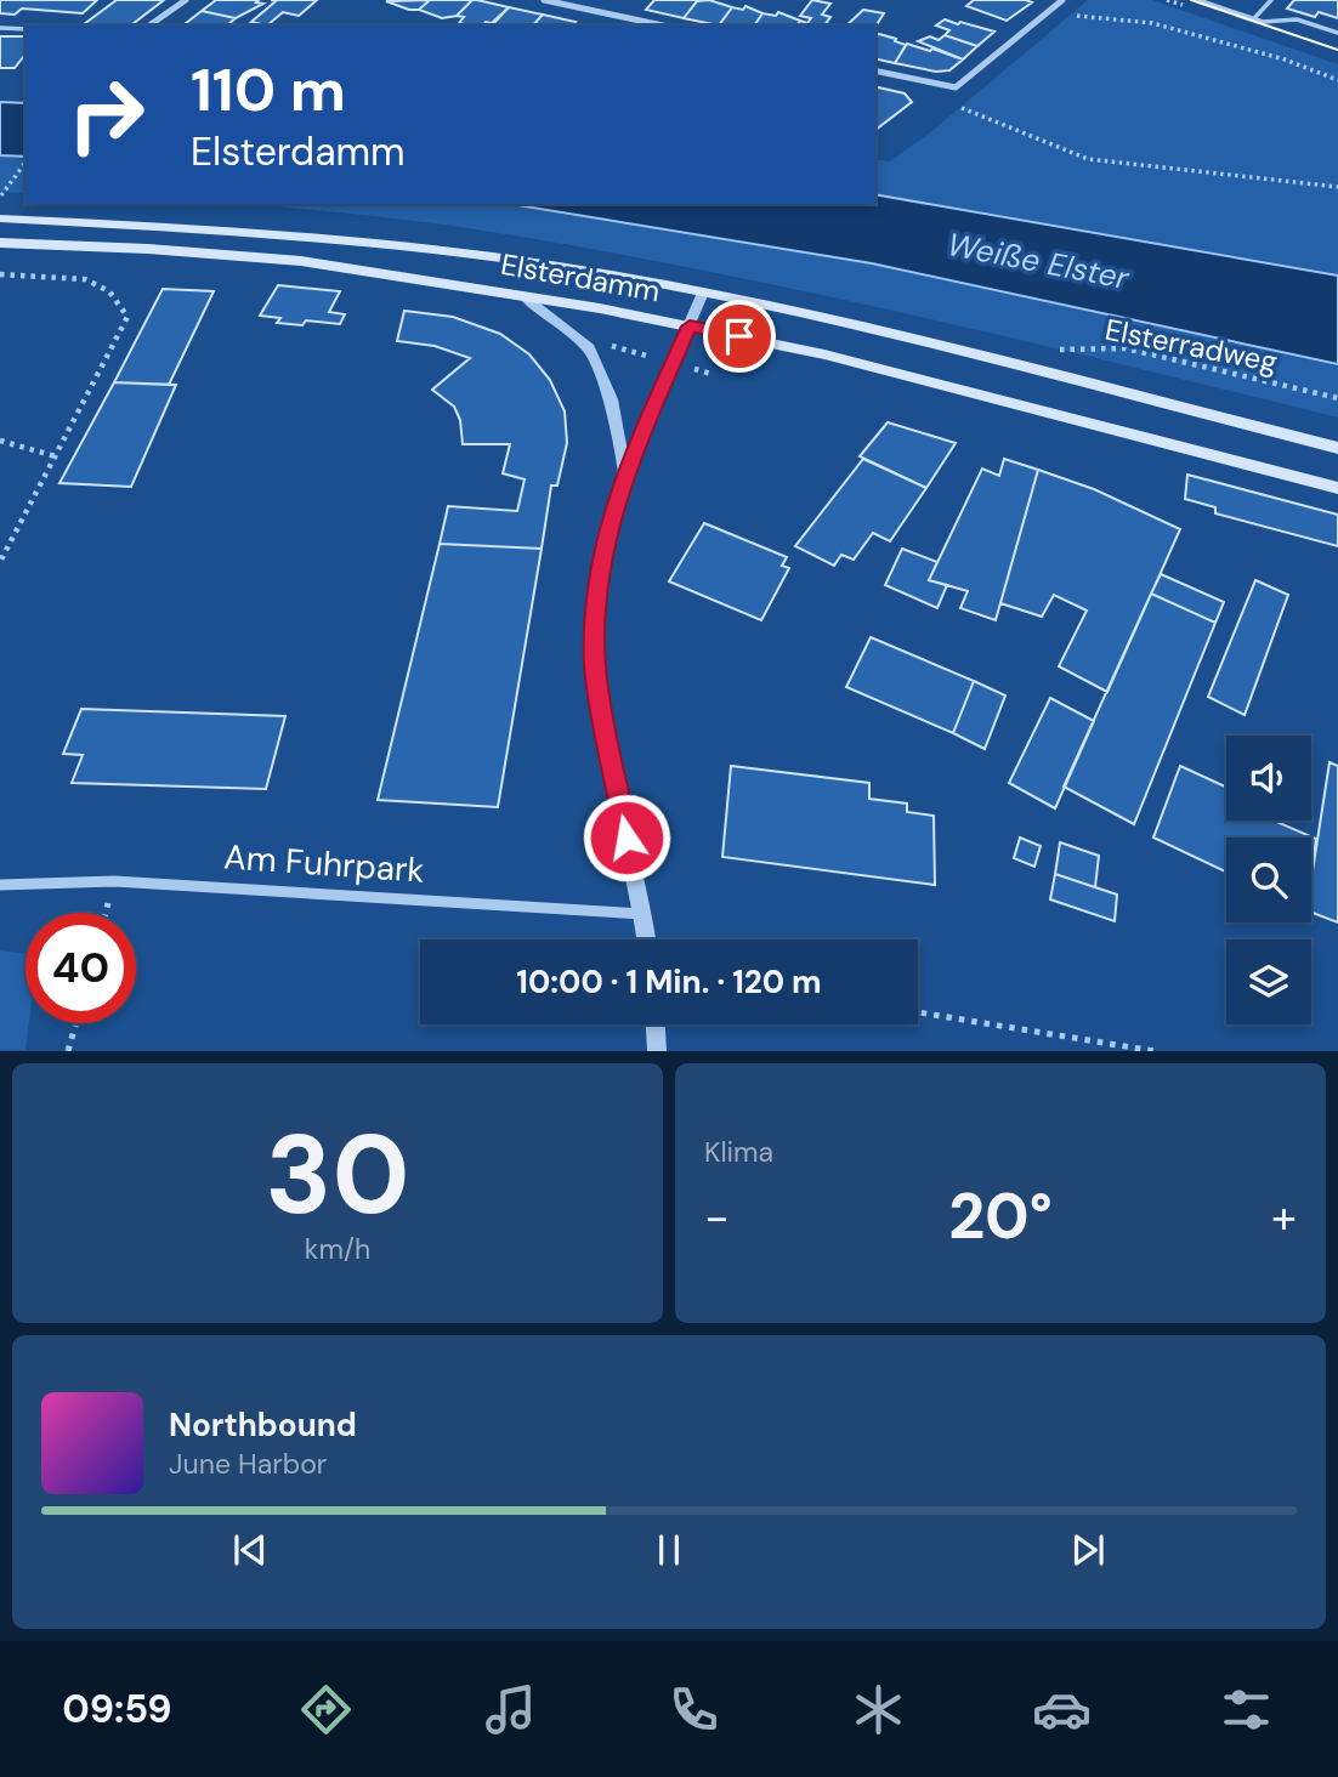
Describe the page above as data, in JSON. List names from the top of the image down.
{
  "streets": {
    "main road": ["Elsterdamm"],
    "street": ["Am Fuhrpark"],
    "path": ["Elsterradweg"]
  },
  "water": ["Weiße Elster"],
  "page": {
    "turn": ["110 m", "Elsterdamm"],
    "limit": "40",
    "trip": "10:00 · 1 Min. · 120 m",
    "tile": [
      ["30", "km/h"],
      "Klima"
    ],
    "heat": ["−", "20°", "+"],
    "song": ["Northbound", "June Harbor"],
    "tabs": "09:59"
  }
}
